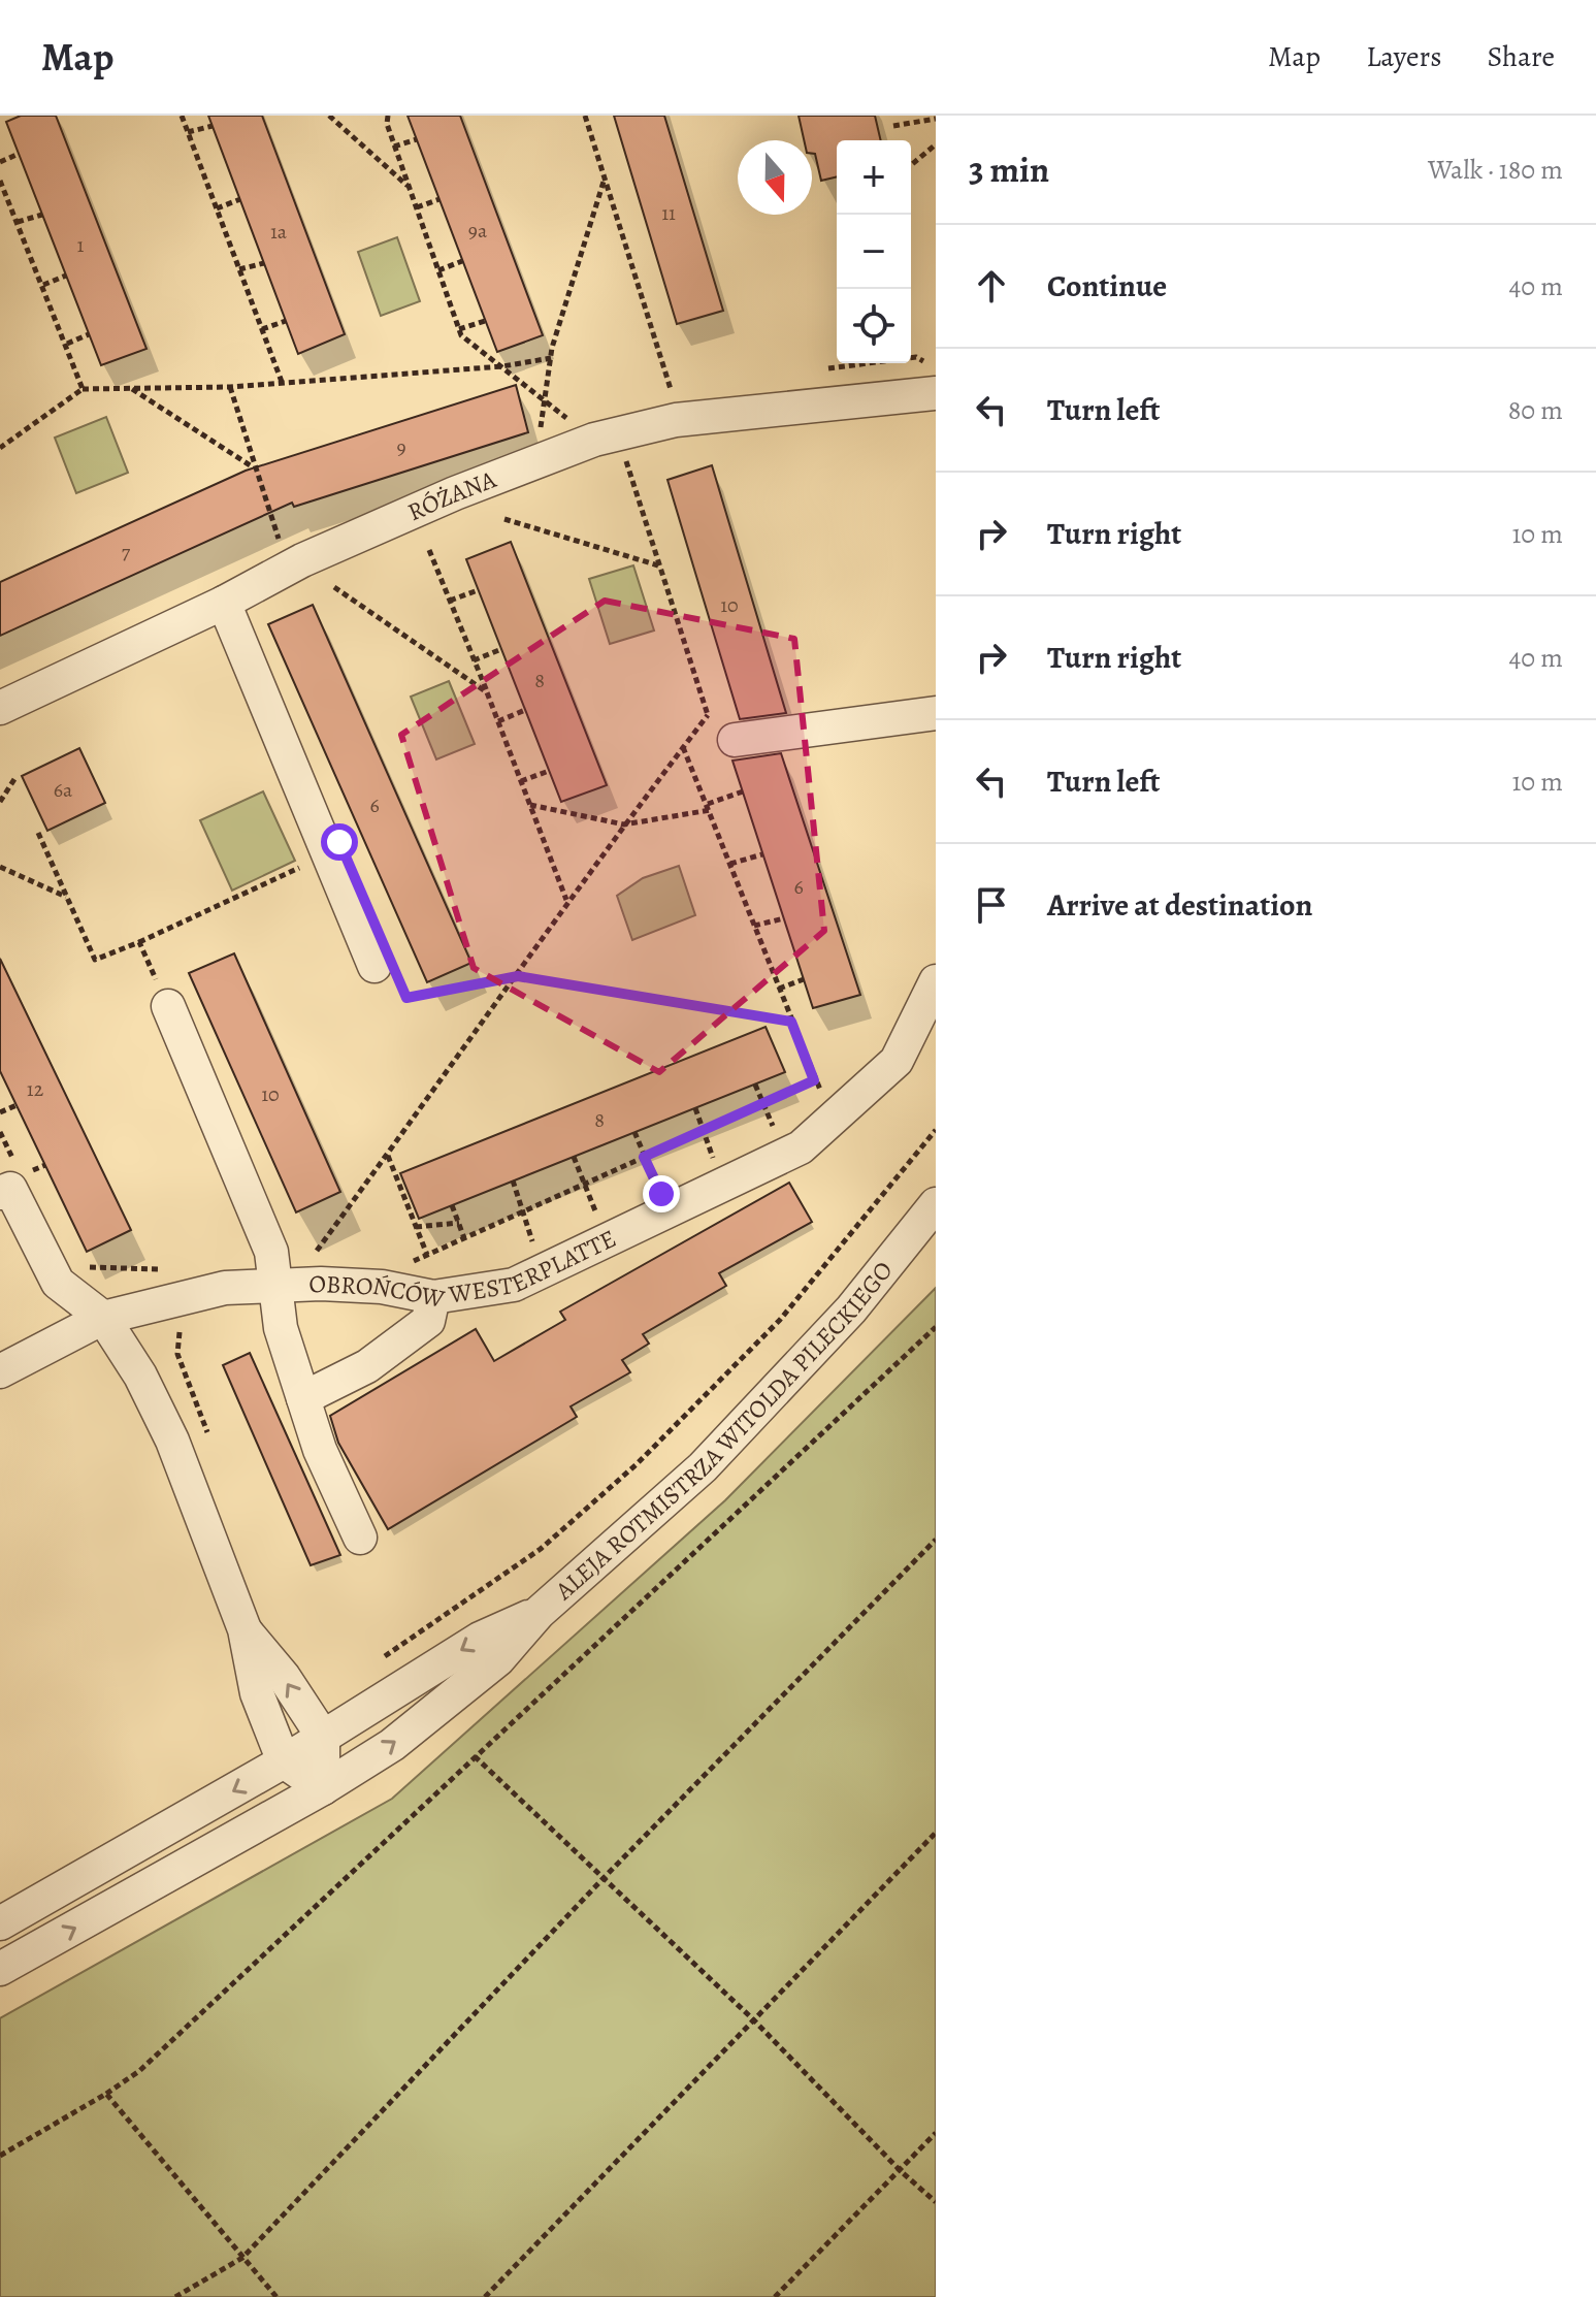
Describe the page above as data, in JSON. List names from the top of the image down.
{
  "streets": {
    "street": ["RÓŻANA", "OBROŃCÓW WESTERPLATTE", "ALEJA ROTMISTRZA WITOLDA PILECKIEGO"]
  },
  "house_numbers": [
    "11",
    "9a",
    "1a",
    "1",
    "9",
    "7",
    "10",
    "8",
    "6a",
    "6",
    "6",
    "12",
    "10",
    "8"
  ],
  "north": "bottom",
  "page": {
    "header": "Map",
    "nav": ["Map", "Layers", "Share"],
    "heading": ["3 min", "Walk · 180 m"],
    "map_buttons": ["+", "−"],
    "list": [
      ["Continue", "40 m"],
      ["Turn left", "80 m"],
      ["Turn right", "10 m"],
      ["Turn right", "40 m"],
      ["Turn left", "10 m"],
      "Arrive at destination"
    ]
  }
}
